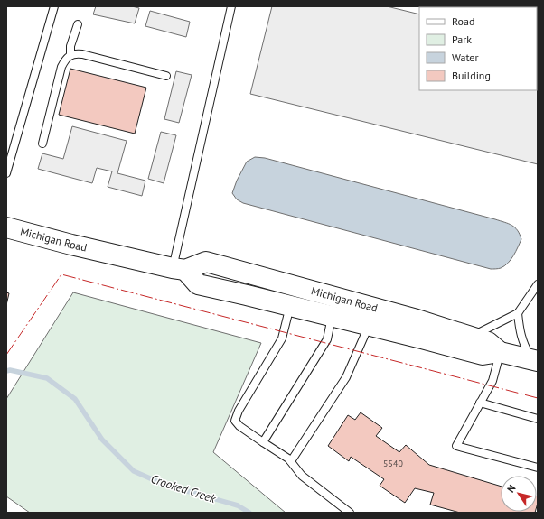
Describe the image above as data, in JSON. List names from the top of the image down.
{
  "streets": {
    "main road": ["Michigan Road"]
  },
  "water": ["Crooked Creek"],
  "house_numbers": ["5540"],
  "legend": [
    "Road",
    "Park",
    "Water",
    "Building"
  ],
  "north": "top left"
}
